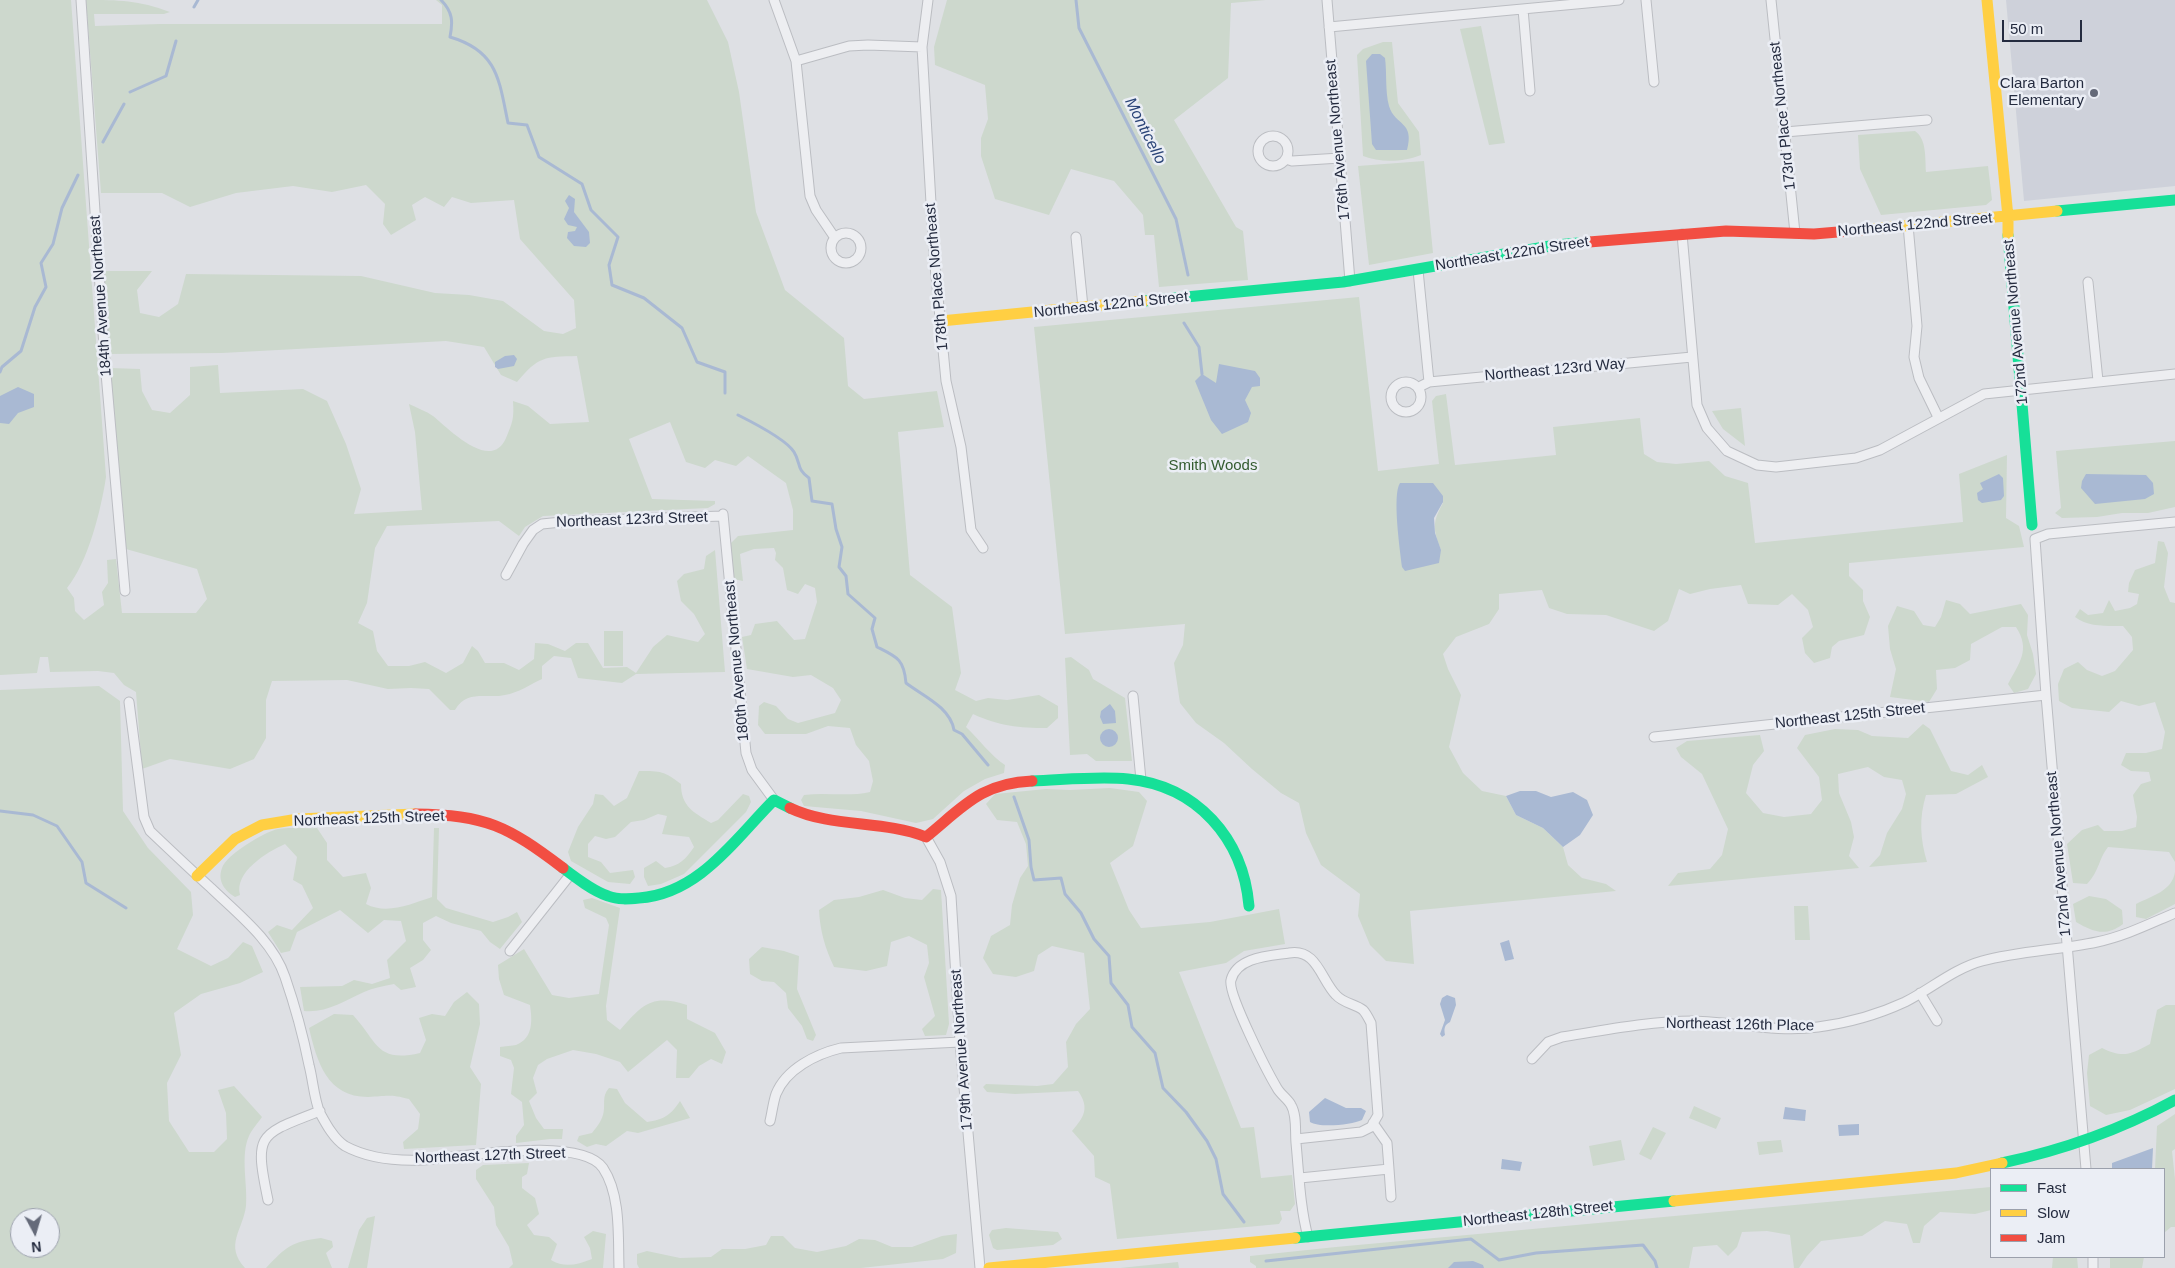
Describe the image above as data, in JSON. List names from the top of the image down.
{
  "streets": {
    "street": [
      "173rd Place Northeast",
      "176th Avenue Northeast",
      "Northeast 122nd Street",
      "178th Place Northeast",
      "184th Avenue Northeast",
      "172nd Avenue Northeast",
      "Northeast 123rd Way",
      "Northeast 123rd Street",
      "180th Avenue Northeast",
      "Northeast 125th Street",
      "Northeast 126th Place",
      "179th Avenue Northeast",
      "Northeast 127th Street",
      "Northeast 128th Street"
    ]
  },
  "crossings": [
    ["173rd Place Northeast", "Northeast 122nd Street"],
    ["176th Avenue Northeast", "Northeast 122nd Street"],
    ["Northeast 122nd Street", "178th Place Northeast"],
    ["Northeast 122nd Street", "172nd Avenue Northeast"],
    ["172nd Avenue Northeast", "Northeast 125th Street"],
    ["172nd Avenue Northeast", "Northeast 126th Place"],
    ["172nd Avenue Northeast", "Northeast 128th Street"],
    ["Northeast 123rd Street", "180th Avenue Northeast"],
    ["180th Avenue Northeast", "Northeast 125th Street"],
    ["Northeast 125th Street", "Northeast 127th Street"]
  ],
  "water": ["Monticello"],
  "parks": ["Smith Woods"],
  "places": ["Clara Barton Elementary"],
  "legend": ["Fast", "Slow", "Jam"],
  "scale_bar": "50 m",
  "north": "bottom"
}
